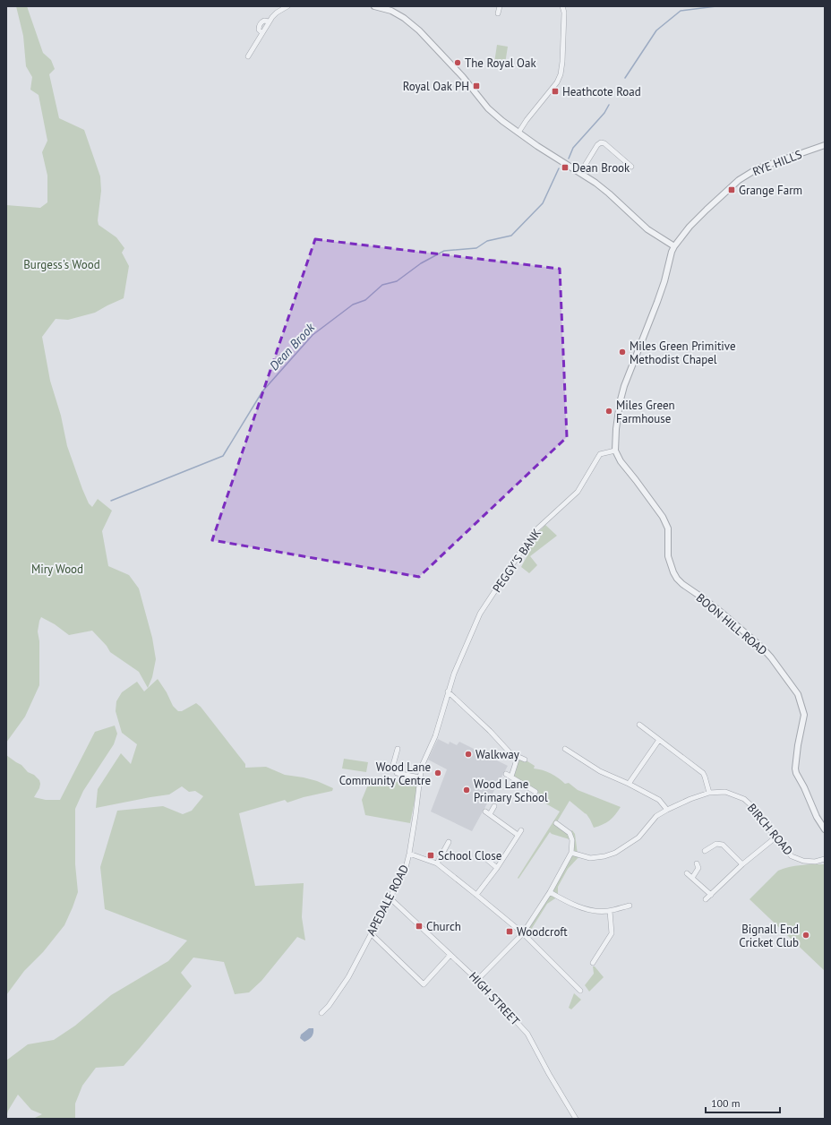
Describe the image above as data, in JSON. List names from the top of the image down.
{
  "streets": {
    "street": [
      "RYE HILLS",
      "PEGGY'S BANK",
      "BOON HILL ROAD",
      "BIRCH ROAD",
      "APEDALE ROAD",
      "HIGH STREET"
    ]
  },
  "crossings": [
    ["PEGGY'S BANK", "BOON HILL ROAD"],
    ["PEGGY'S BANK", "APEDALE ROAD"],
    ["APEDALE ROAD", "HIGH STREET"]
  ],
  "water": ["Dean Brook"],
  "parks": ["Burgess's Wood", "Miry Wood"],
  "places": {
    "other": [
      "The Royal Oak",
      "Miles Green Primitive Methodist Chapel",
      "Miles Green Farmhouse",
      "Walkway",
      "Wood Lane Community Centre",
      "Wood Lane Primary School",
      "Bignall End Cricket Club"
    ],
    "transit": [
      "Royal Oak PH",
      "Heathcote Road",
      "Dean Brook",
      "Grange Farm",
      "School Close",
      "Church",
      "Woodcroft"
    ]
  },
  "scale_bar": "100 m"
}
